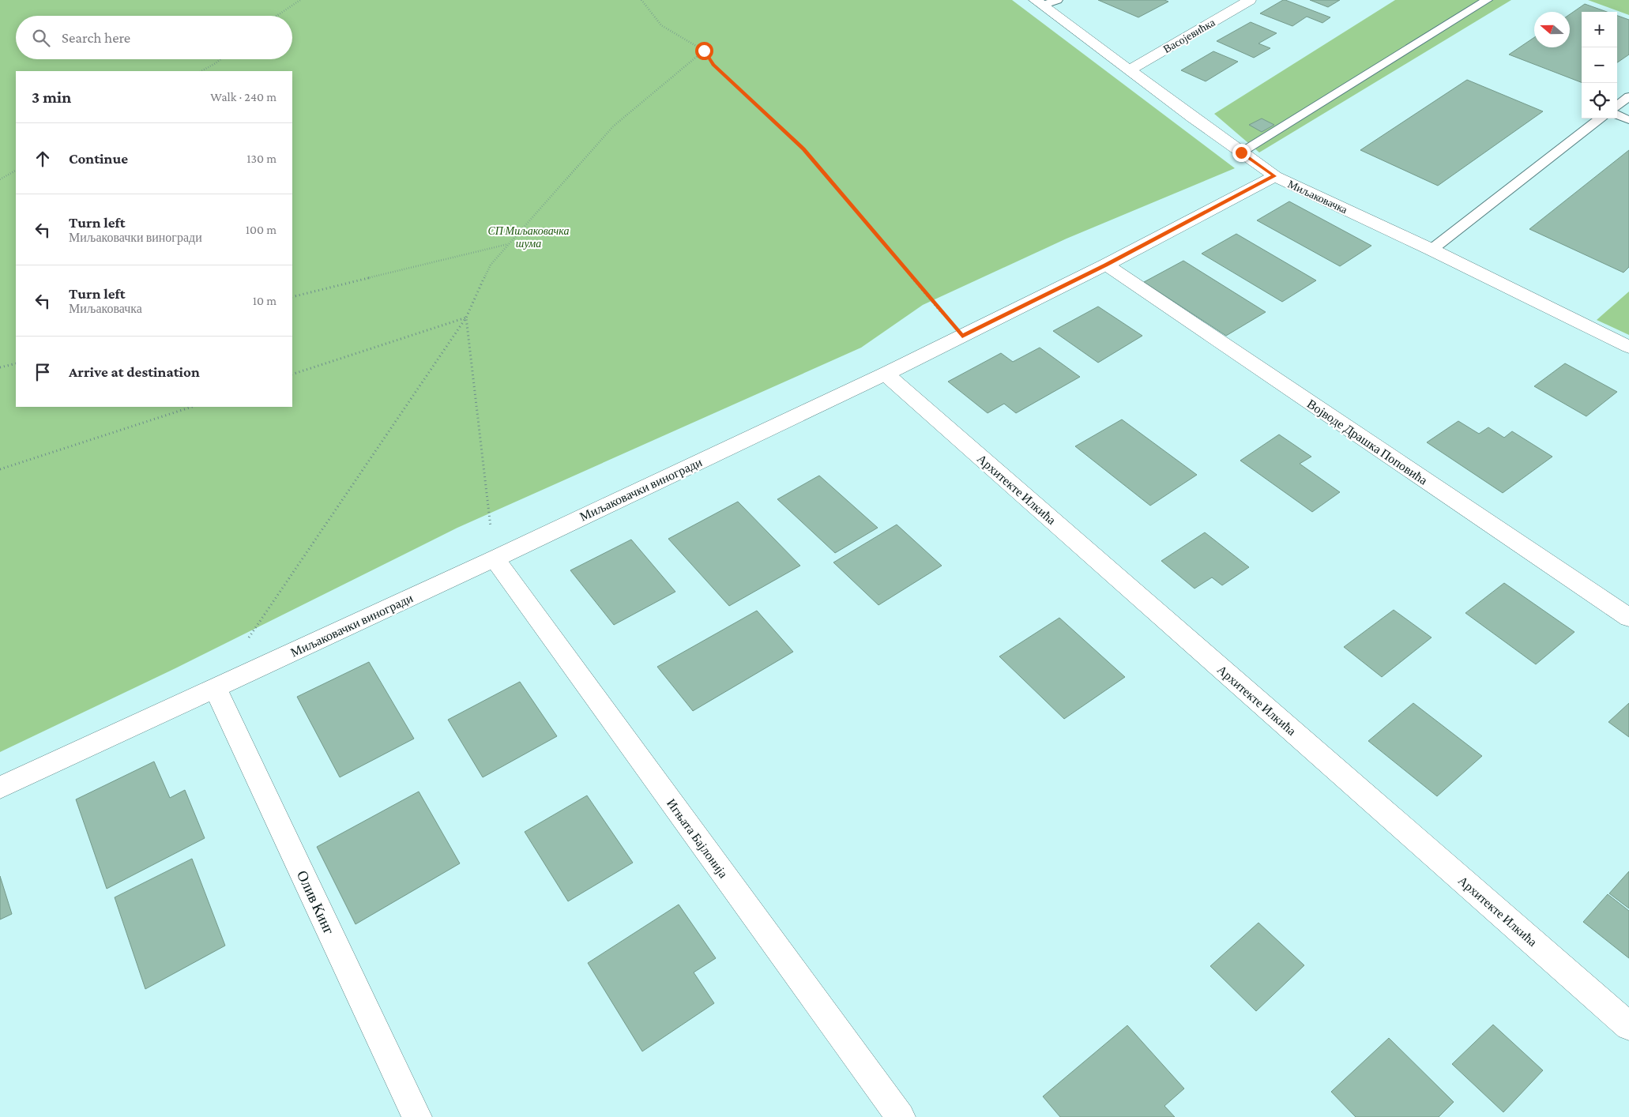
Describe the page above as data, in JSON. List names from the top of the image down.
{
  "streets": {
    "street": [
      "Васојевићка",
      "Миљаковачка",
      "Војводе Драшка Поповића",
      "Миљаковачки виногради",
      "Архитекте Илкића",
      "Игњата Бајлонија",
      "Олив Кинг"
    ]
  },
  "crossings": [
    ["Васојевићка", "Миљаковачка"],
    ["Миљаковачка", "Миљаковачки виногради"],
    ["Војводе Драшка Поповића", "Миљаковачки виногради"],
    ["Миљаковачки виногради", "Архитекте Илкића"],
    ["Миљаковачки виногради", "Игњата Бајлонија"],
    ["Миљаковачки виногради", "Олив Кинг"]
  ],
  "parks": ["СП Миљаковачка шума"],
  "north": "left",
  "page": {
    "map_buttons": ["+", "−"],
    "search": "Search here",
    "heading": ["3 min", "Walk · 240 m"],
    "list": [
      ["Continue", "130 m"],
      ["Turn left", "Миљаковачки виногради", "100 m"],
      ["Turn left", "Миљаковачка", "10 m"],
      "Arrive at destination"
    ]
  }
}
